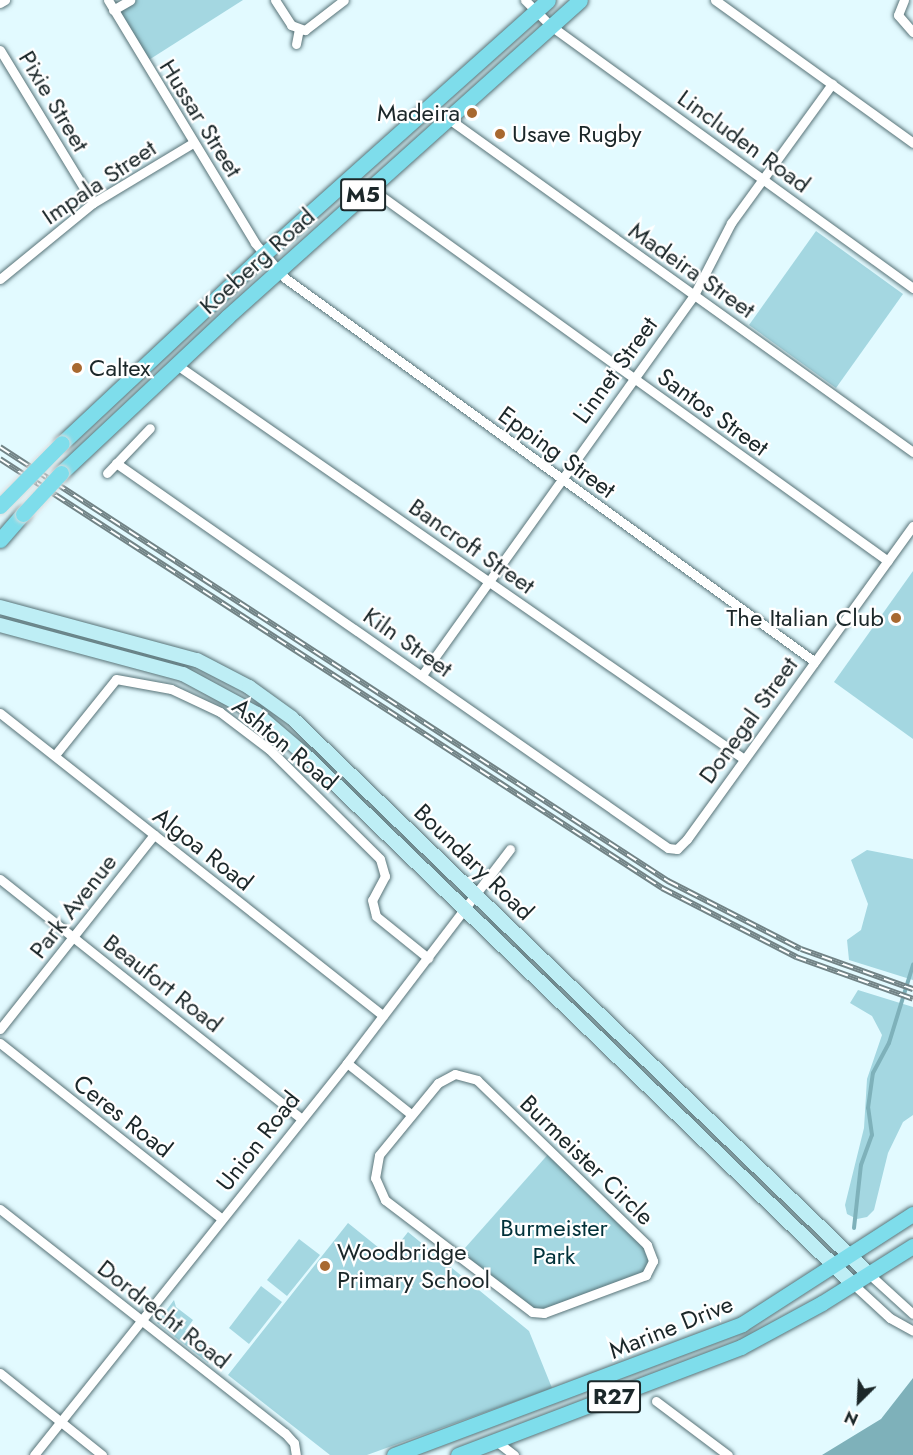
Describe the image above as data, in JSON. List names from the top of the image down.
{
  "streets": {
    "main road": [
      "M5",
      "Koeberg Road",
      "Boundary Road",
      "Marine Drive",
      "R27"
    ],
    "street": [
      "Pixie Street",
      "Hussar Street",
      "Lincluden Road",
      "Impala Street",
      "Madeira Street",
      "Linnet Street",
      "Santos Street",
      "Epping Street",
      "Bancroft Street",
      "Kiln Street",
      "Donegal Street",
      "Ashton Road",
      "Algoa Road",
      "Park Avenue",
      "Beaufort Road",
      "Ceres Road",
      "Union Road",
      "Burmeister Circle",
      "Dordrecht Road"
    ]
  },
  "crossings": [
    ["Pixie Street", "Impala Street"],
    ["Hussar Street", "Impala Street"],
    ["Hussar Street", "Koeberg Road"],
    ["Hussar Street", "Epping Street"],
    ["Lincluden Road", "Koeberg Road"],
    ["Lincluden Road", "Linnet Street"],
    ["Koeberg Road", "Madeira Street"],
    ["Koeberg Road", "Santos Street"],
    ["Koeberg Road", "Epping Street"],
    ["Koeberg Road", "Bancroft Street"],
    ["Madeira Street", "Linnet Street"],
    ["Linnet Street", "Santos Street"],
    ["Linnet Street", "Epping Street"],
    ["Linnet Street", "Bancroft Street"],
    ["Linnet Street", "Kiln Street"],
    ["Santos Street", "Donegal Street"],
    ["Epping Street", "Donegal Street"],
    ["Bancroft Street", "Donegal Street"],
    ["Kiln Street", "Donegal Street"],
    ["Ashton Road", "Algoa Road"],
    ["Ashton Road", "Union Road"],
    ["Algoa Road", "Park Avenue"],
    ["Algoa Road", "Union Road"],
    ["Boundary Road", "Union Road"],
    ["Boundary Road", "Marine Drive"],
    ["Park Avenue", "Beaufort Road"],
    ["Beaufort Road", "Union Road"],
    ["Ceres Road", "Union Road"],
    ["Union Road", "Dordrecht Road"]
  ],
  "parks": ["Burmeister Park"],
  "places": [
    "Madeira",
    "Usave Rugby",
    "Caltex",
    "The Italian Club",
    "Woodbridge Primary School"
  ],
  "north": "bottom left"
}
